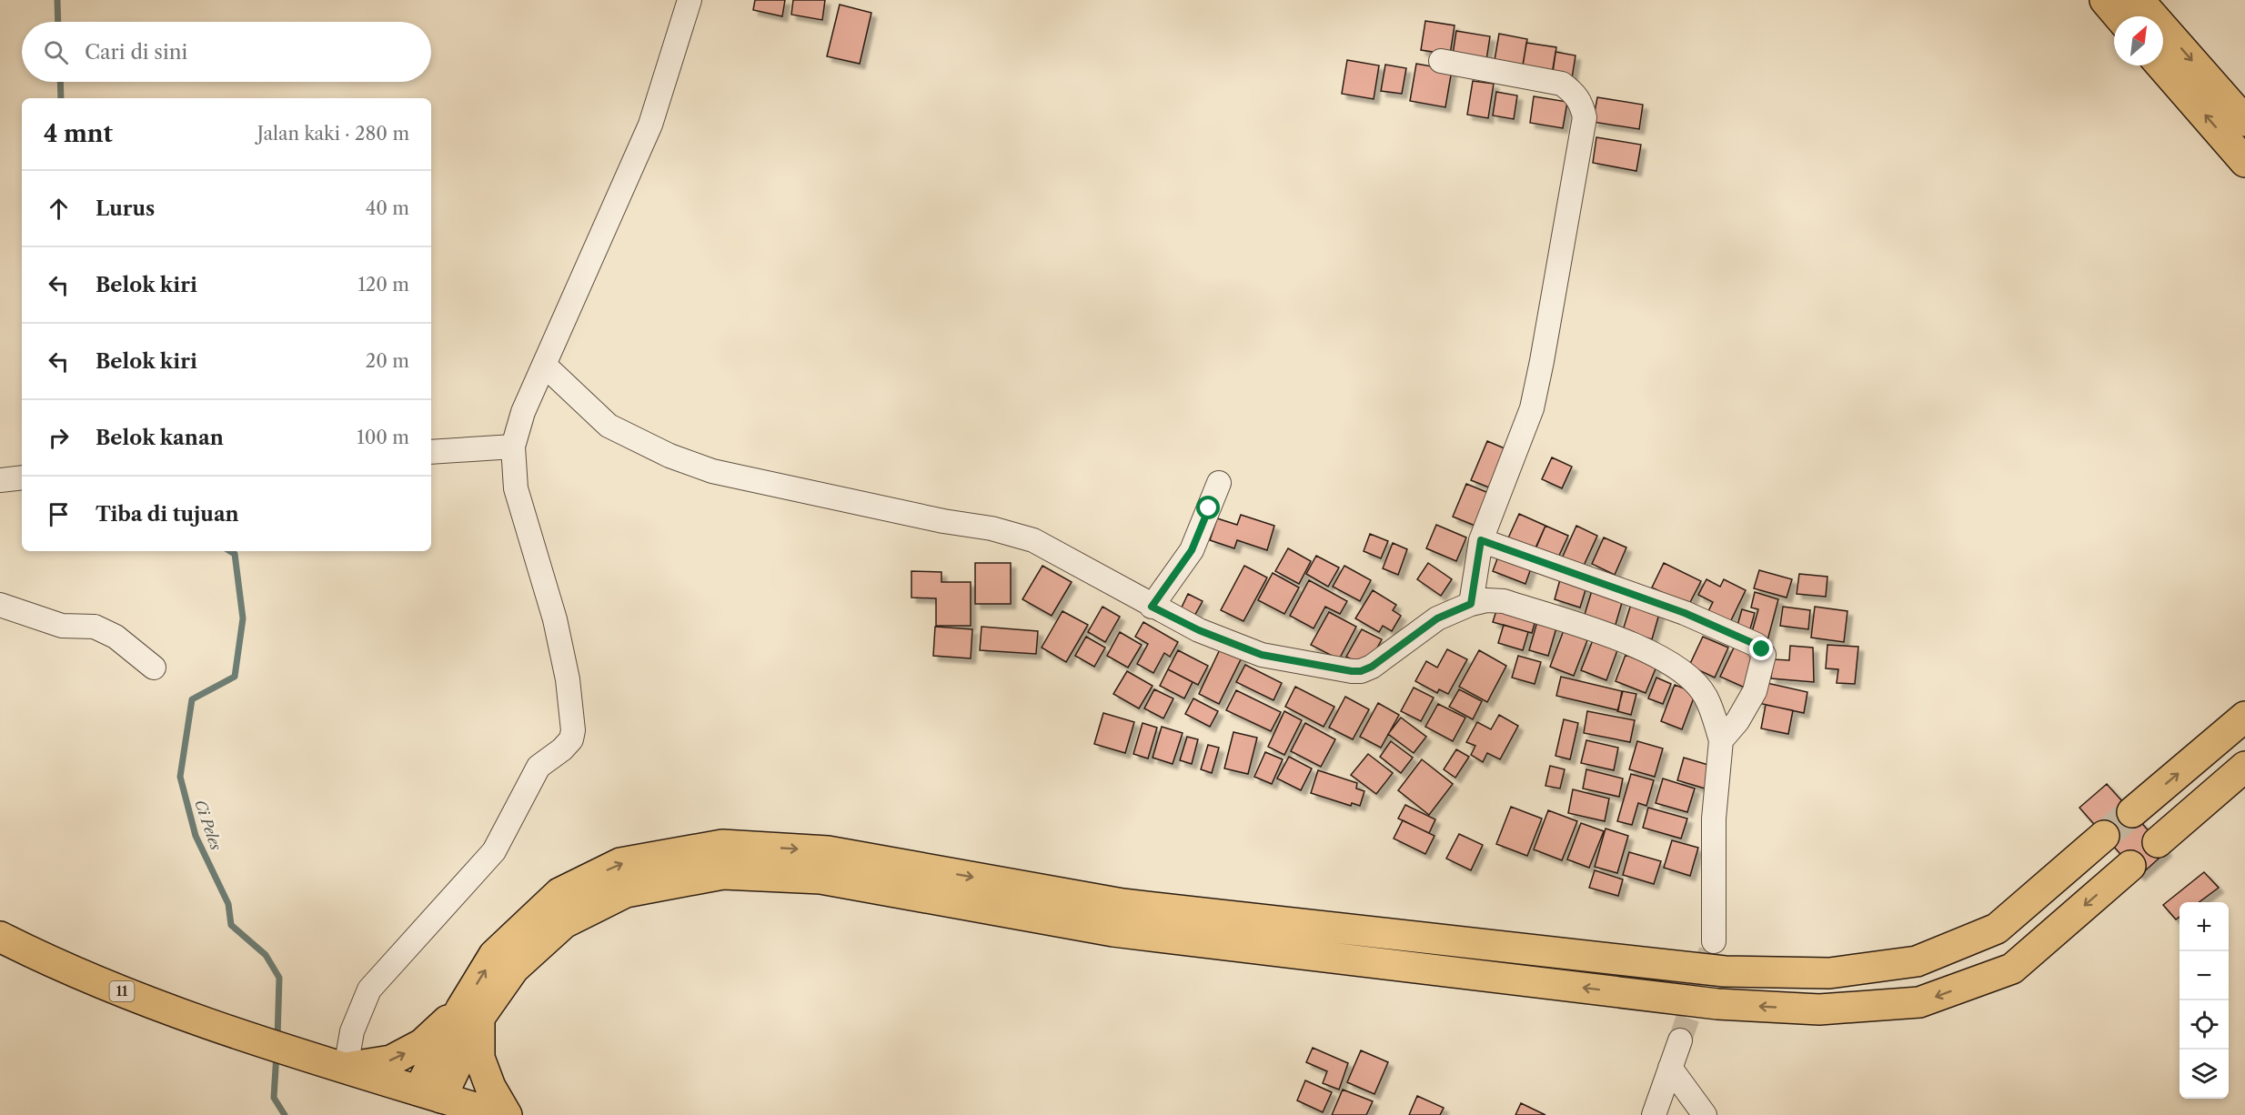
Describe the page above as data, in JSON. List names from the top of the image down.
{
  "streets": {
    "highway": ["11"]
  },
  "water": ["Ci Peles"],
  "north": "top right",
  "page": {
    "search": "Cari di sini",
    "heading": ["4 mnt", "Jalan kaki · 280 m"],
    "list": [
      ["Lurus", "40 m"],
      ["Belok kiri", "120 m"],
      ["Belok kiri", "20 m"],
      ["Belok kanan", "100 m"],
      "Tiba di tujuan"
    ],
    "map_buttons": ["+", "−"]
  }
}
